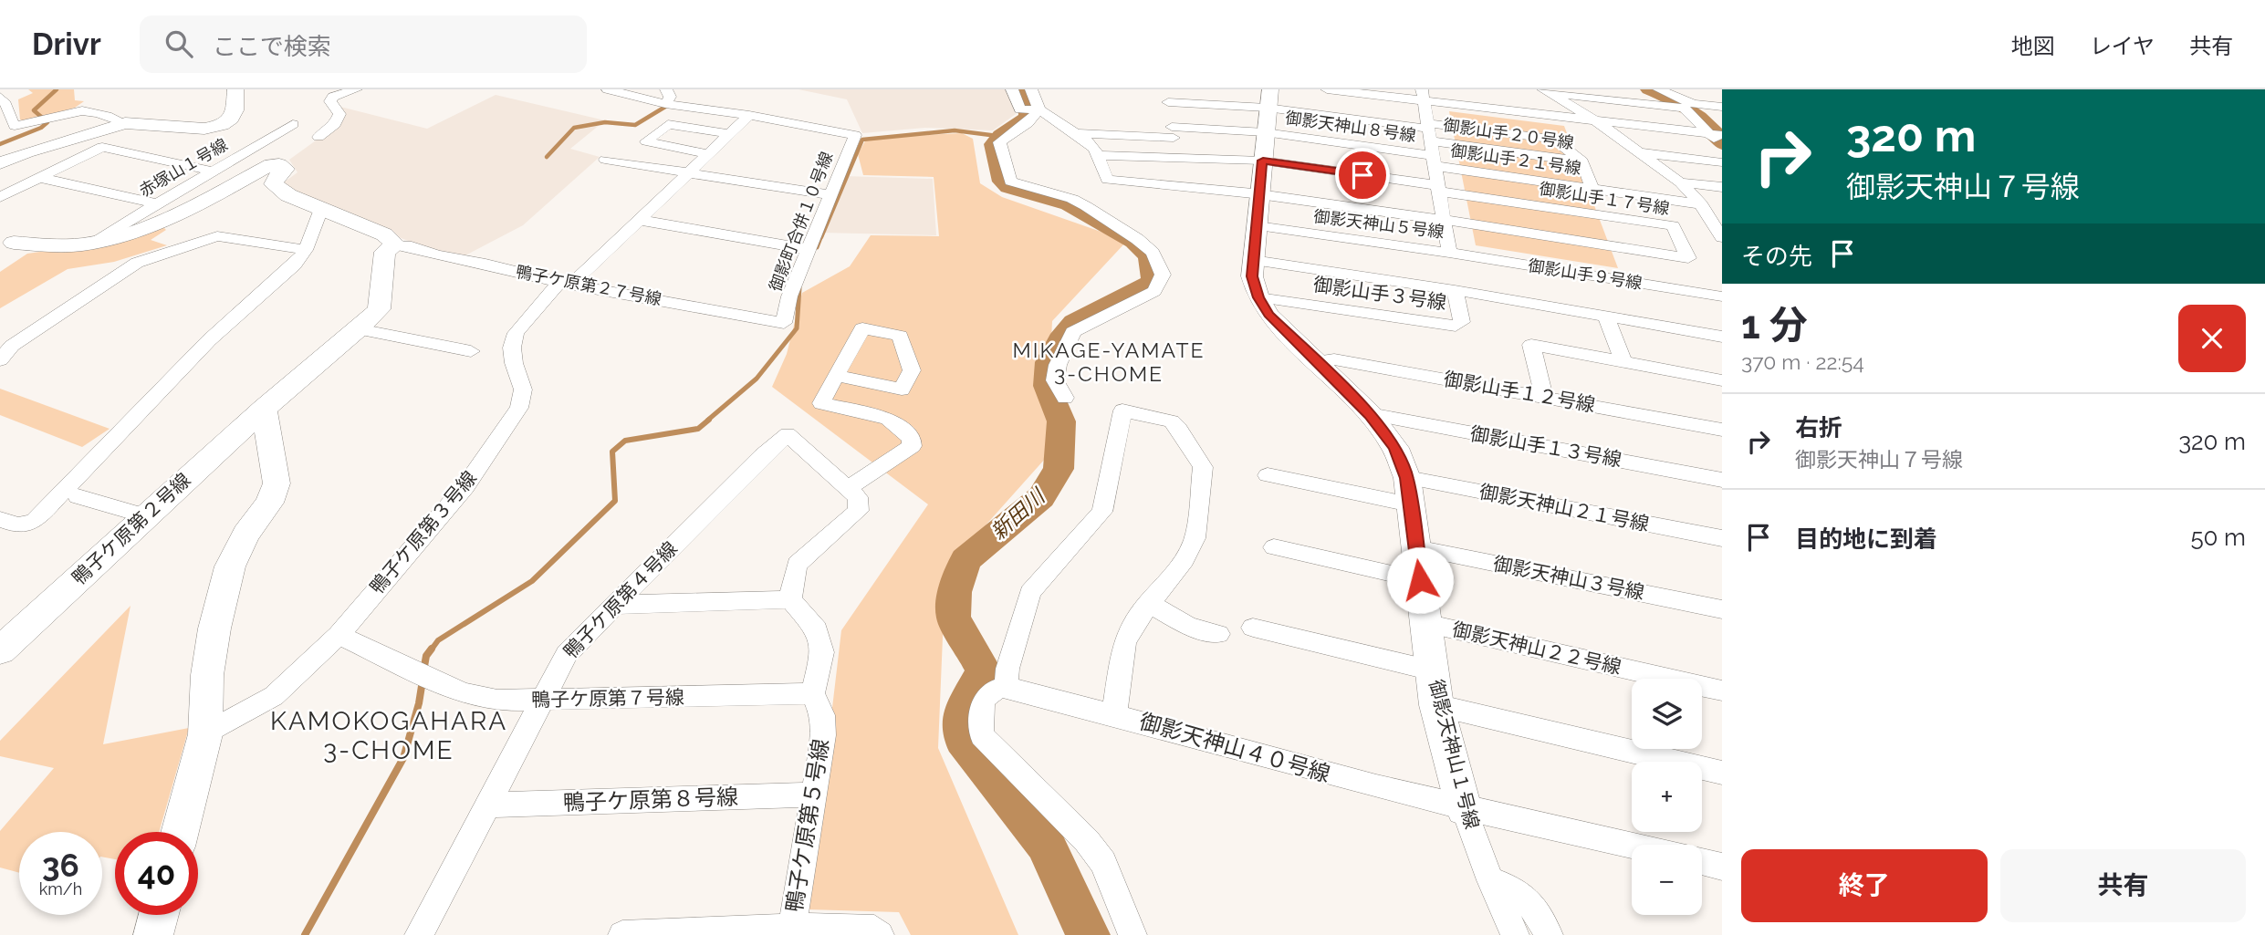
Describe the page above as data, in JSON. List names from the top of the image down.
{
  "streets": {
    "street": [
      "御影天神山８号線",
      "御影山手２１号線",
      "赤塚山１号線",
      "御影山手１７号線",
      "御影町合併１０号線",
      "御影天神山５号線",
      "御影山手９号線",
      "鴨子ケ原第２７号線",
      "御影山手３号線",
      "御影山手１２号線",
      "御影山手１３号線",
      "御影天神山２１号線",
      "鴨子ケ原第２号線",
      "鴨子ケ原第３号線",
      "御影天神山３号線",
      "鴨子ケ原第４号線",
      "御影天神山２２号線",
      "鴨子ケ原第７号線",
      "御影天神山４０号線",
      "御影天神山１号線",
      "鴨子ケ原第８号線",
      "鴨子ケ原第５号線"
    ]
  },
  "crossings": [
    ["御影天神山８号線", "御影山手２１号線"],
    ["御影天神山８号線", "御影天神山５号線"],
    ["御影天神山８号線", "御影天神山１号線"],
    ["御影山手２１号線", "御影天神山５号線"],
    ["御影山手１７号線", "御影天神山５号線"],
    ["御影町合併１０号線", "鴨子ケ原第２７号線"],
    ["御影天神山５号線", "御影山手９号線"],
    ["御影天神山５号線", "御影天神山１号線"],
    ["鴨子ケ原第２７号線", "鴨子ケ原第２号線"],
    ["鴨子ケ原第２７号線", "鴨子ケ原第３号線"],
    ["御影山手３号線", "御影天神山１号線"],
    ["御影山手１２号線", "御影天神山１号線"],
    ["御影山手１３号線", "御影天神山１号線"],
    ["御影天神山２１号線", "御影天神山１号線"],
    ["鴨子ケ原第３号線", "鴨子ケ原第７号線"],
    ["御影天神山３号線", "御影天神山１号線"],
    ["鴨子ケ原第４号線", "鴨子ケ原第７号線"],
    ["鴨子ケ原第４号線", "鴨子ケ原第８号線"],
    ["御影天神山２２号線", "御影天神山１号線"],
    ["鴨子ケ原第７号線", "鴨子ケ原第５号線"],
    ["御影天神山４０号線", "御影天神山１号線"],
    ["鴨子ケ原第８号線", "鴨子ケ原第５号線"]
  ],
  "districts": ["MIKAGE-YAMATE 3-CHOME", "KAMOKOGAHARA 3-CHOME"],
  "water": ["新田川"],
  "page": {
    "header": "Drivr",
    "search": "ここで検索",
    "nav": ["地図", "レイヤ", "共有"],
    "turn": ["320 m", "御影天神山７号線"],
    "then": "その先",
    "heading": ["1 分", "370 m · 22:54"],
    "list": [
      {
        "name": "右折",
        "note": "御影天神山７号線",
        "value": "320 m"
      },
      {
        "name": "目的地に到着",
        "value": "50 m"
      }
    ],
    "map_buttons": ["+", "−"],
    "speed": "36 km/h",
    "limit": "40",
    "buttons": ["終了", "共有"]
  }
}
